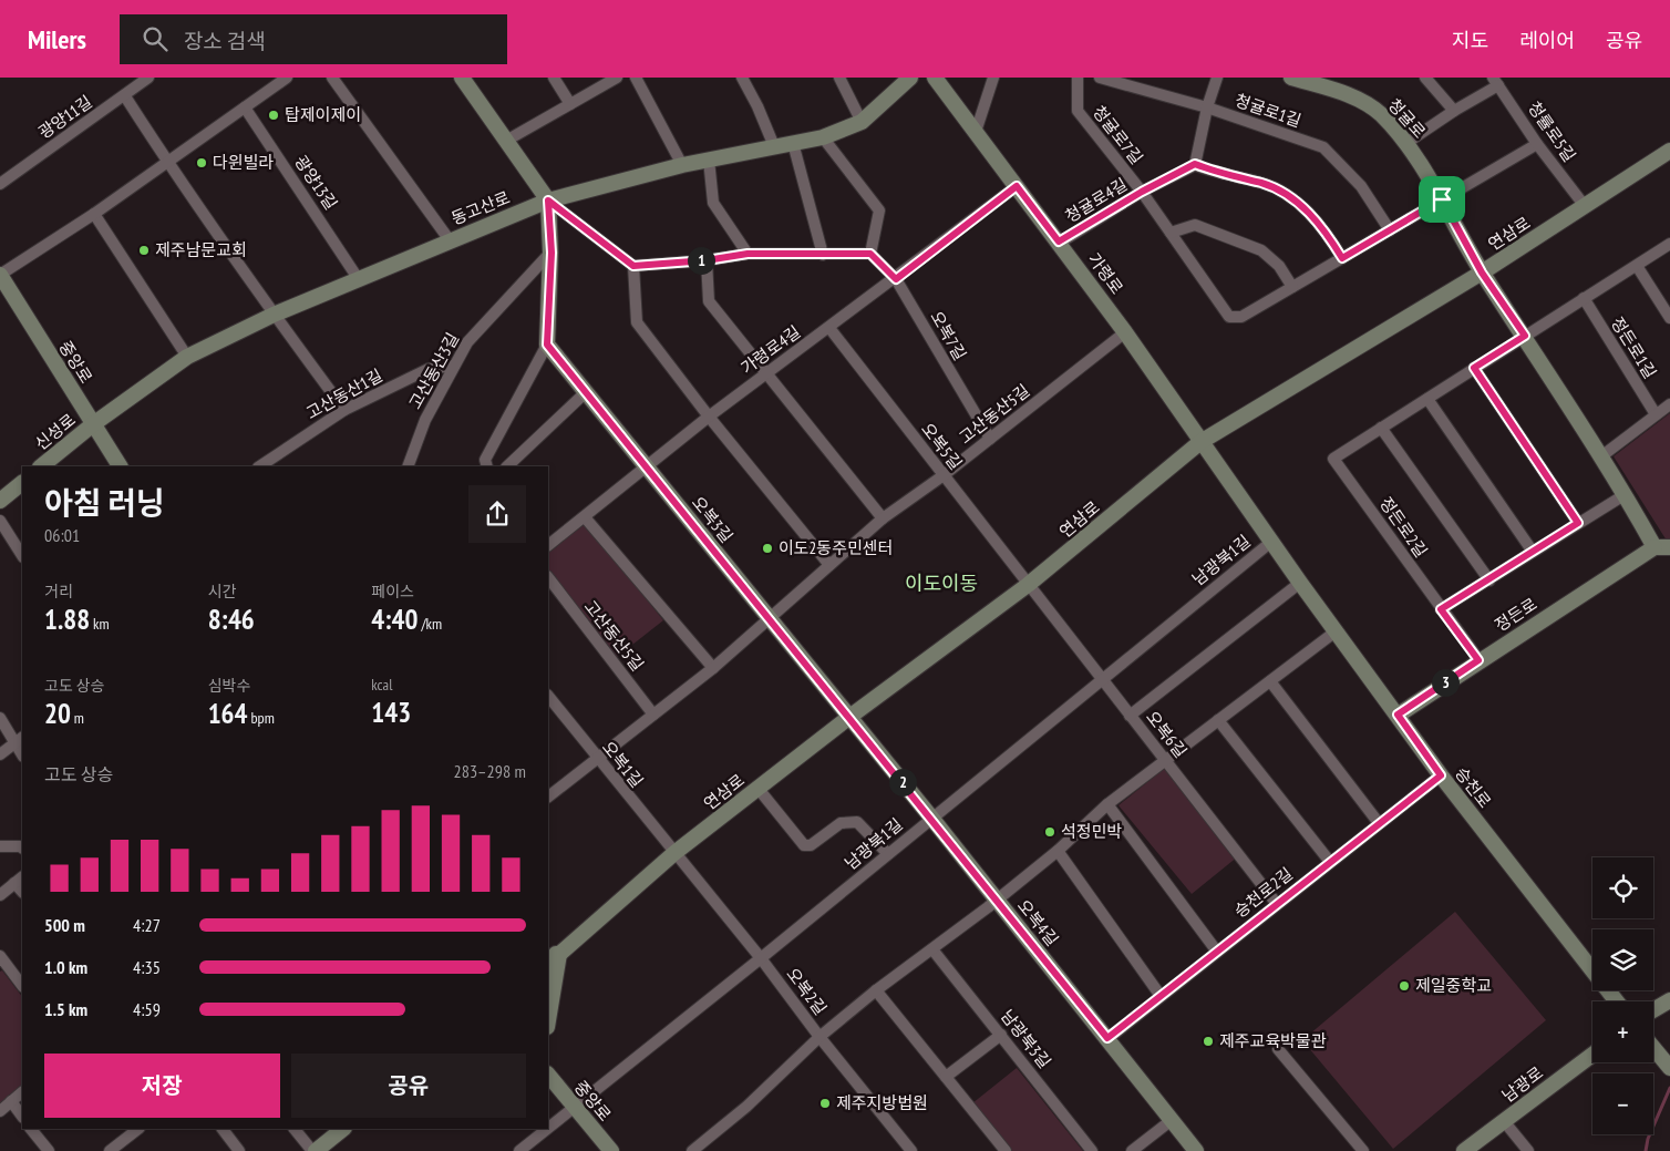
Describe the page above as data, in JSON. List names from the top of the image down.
{
  "streets": {
    "street": [
      "청귤로1길",
      "광양11길",
      "청귤로",
      "청률로5길",
      "청귤로7길",
      "광양13길",
      "청귤로4길",
      "동고산로",
      "연삼로",
      "가령로",
      "오복7길",
      "정든로1길",
      "가령로4길",
      "중앙로",
      "고산동산3길",
      "고산동산1길",
      "고산동산5길",
      "신성로",
      "오복5길",
      "오복3길",
      "정든로2길",
      "남광북1길",
      "정든로",
      "오복6길",
      "오복1길",
      "승천로",
      "승천로2길",
      "오복4길",
      "오복2길",
      "남광북3길",
      "남광로"
    ]
  },
  "crossings": [
    ["청귤로1길", "청귤로7길"],
    ["청귤로", "청귤로7길"],
    ["청귤로", "연삼로"],
    ["청률로5길", "연삼로"],
    ["청귤로7길", "청귤로4길"],
    ["광양13길", "동고산로"],
    ["청귤로4길", "가령로"],
    ["동고산로", "중앙로"],
    ["동고산로", "신성로"],
    ["연삼로", "가령로"],
    ["연삼로", "오복5길"],
    ["연삼로", "오복3길"],
    ["연삼로", "오복6길"],
    ["연삼로", "오복1길"],
    ["연삼로", "승천로"],
    ["연삼로", "오복4길"],
    ["연삼로", "오복2길"],
    ["가령로", "가령로4길"],
    ["가령로", "고산동산5길"],
    ["가령로", "승천로"],
    ["오복7길", "가령로4길"],
    ["오복7길", "고산동산5길"],
    ["가령로4길", "오복5길"],
    ["가령로4길", "오복3길"],
    ["중앙로", "신성로"],
    ["중앙로", "남광북1길"],
    ["고산동산3길", "고산동산1길"],
    ["고산동산5길", "오복5길"],
    ["고산동산5길", "오복3길"],
    ["고산동산5길", "오복1길"],
    ["오복5길", "오복6길"],
    ["오복3길", "오복4길"],
    ["정든로2길", "정든로"],
    ["남광북1길", "오복6길"],
    ["남광북1길", "승천로"],
    ["남광북1길", "오복4길"],
    ["남광북1길", "오복2길"],
    ["정든로", "승천로"],
    ["오복6길", "승천로2길"],
    ["오복1길", "오복2길"],
    ["승천로", "승천로2길"],
    ["승천로2길", "오복4길"]
  ],
  "districts": ["이도이동"],
  "places": [
    "탑제이제이",
    "다윈빌라",
    "제주남문교회",
    "이도2동주민센터",
    "석정민박",
    "제일중학교",
    "제주교육박물관",
    "제주지방법원"
  ],
  "page": {
    "header": "Milers",
    "search": "장소 검색",
    "nav": ["지도", "레이어", "공유"],
    "pins": ["1", "3", "2"],
    "heading": ["아침 러닝", "06:01"],
    "stats": [
      ["거리", "1.88 km"],
      ["시간", "8:46"],
      ["페이스", "4:40 /km"],
      ["고도 상승", "20 m"],
      ["심박수", "164 bpm"],
      ["kcal", "143"]
    ],
    "chart": ["고도 상승", "283–298 m"],
    "map_buttons": ["+", "−"],
    "list": [
      {
        "name": "500 m",
        "note": "4:27"
      },
      {
        "name": "1.0 km",
        "note": "4:35"
      },
      {
        "name": "1.5 km",
        "note": "4:59"
      }
    ],
    "buttons": ["저장", "공유"]
  }
}
